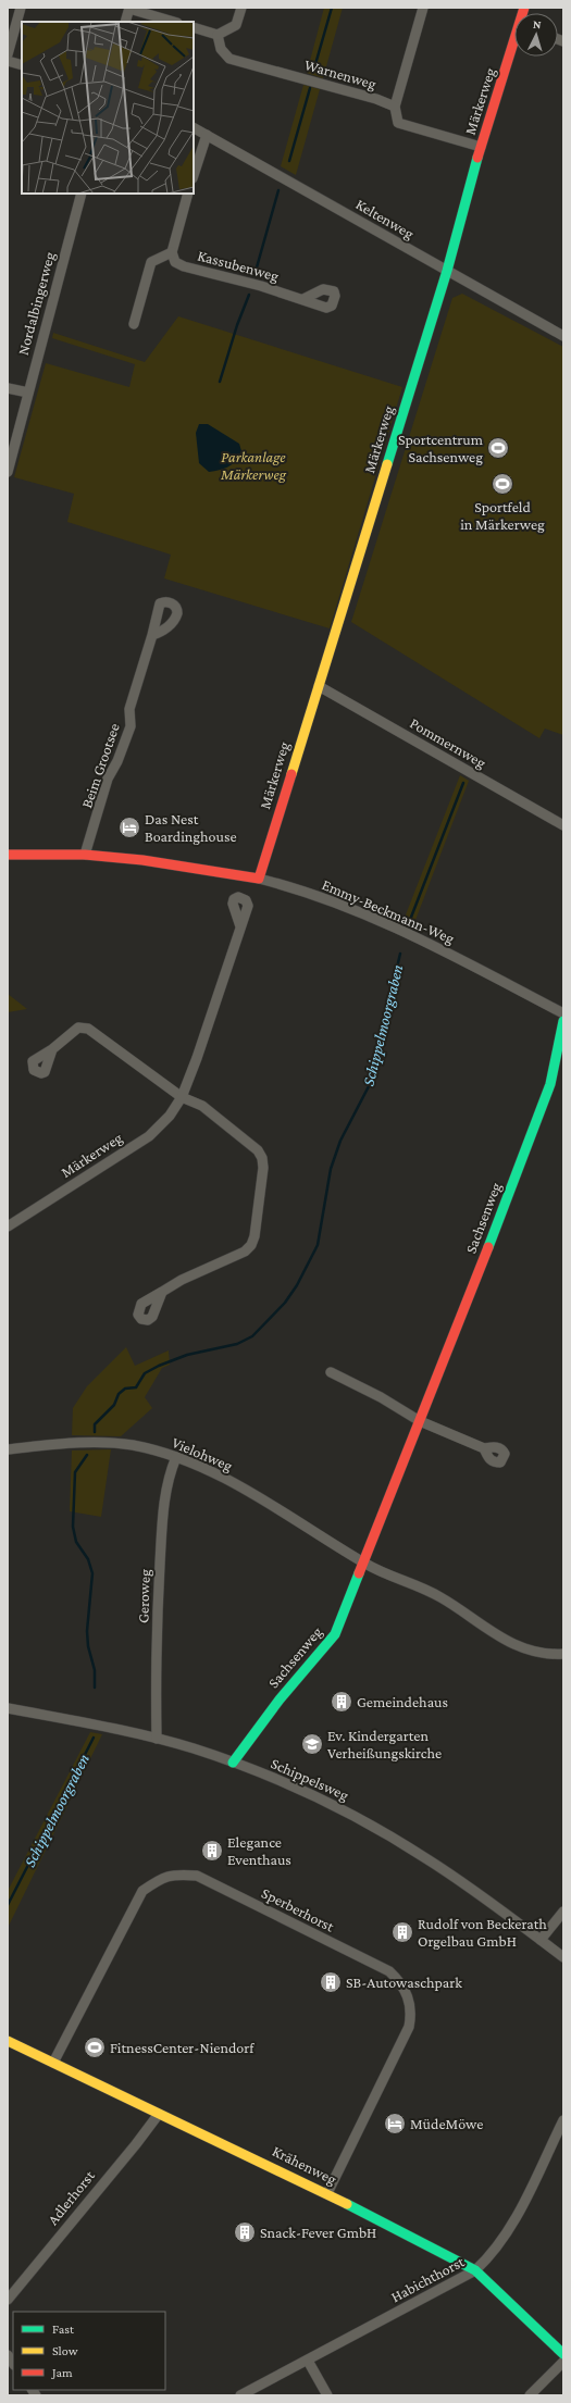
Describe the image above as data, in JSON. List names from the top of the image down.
{
  "streets": {
    "street": [
      "Warnenweg",
      "Märkerweg",
      "Keltenweg",
      "Kassubenweg",
      "Nordalbingerweg",
      "Pommernweg",
      "Beim Grootsee",
      "Emmy-Beckmann-Weg",
      "Sachsenweg",
      "Vielohweg",
      "Geroweg",
      "Schippelsweg",
      "Sperberhorst",
      "Krähenweg",
      "Adlerhorst",
      "Habichthorst"
    ]
  },
  "crossings": [
    ["Märkerweg", "Keltenweg"],
    ["Märkerweg", "Pommernweg"],
    ["Märkerweg", "Emmy-Beckmann-Weg"],
    ["Beim Grootsee", "Emmy-Beckmann-Weg"],
    ["Sachsenweg", "Vielohweg"],
    ["Sachsenweg", "Schippelsweg"],
    ["Vielohweg", "Geroweg"],
    ["Geroweg", "Schippelsweg"],
    ["Sperberhorst", "Krähenweg"],
    ["Krähenweg", "Adlerhorst"],
    ["Krähenweg", "Habichthorst"]
  ],
  "water": ["Schippelmoorgraben"],
  "parks": ["Parkanlage Märkerweg"],
  "places": {
    "sports": ["Sportcentrum Sachsenweg", "Sportfeld in Märkerweg", "FitnessCenter-Niendorf"],
    "hotel": ["Das Nest Boardinghouse", "MüdeMöwe"],
    "building": [
      "Gemeindehaus",
      "Elegance Eventhaus",
      "Rudolf von Beckerath Orgelbau GmbH",
      "SB-Autowaschpark",
      "Snack-Fever GmbH"
    ],
    "school or university": ["Ev. Kindergarten Verheißungskirche"]
  },
  "legend": ["Fast", "Slow", "Jam"],
  "north": "top"
}
